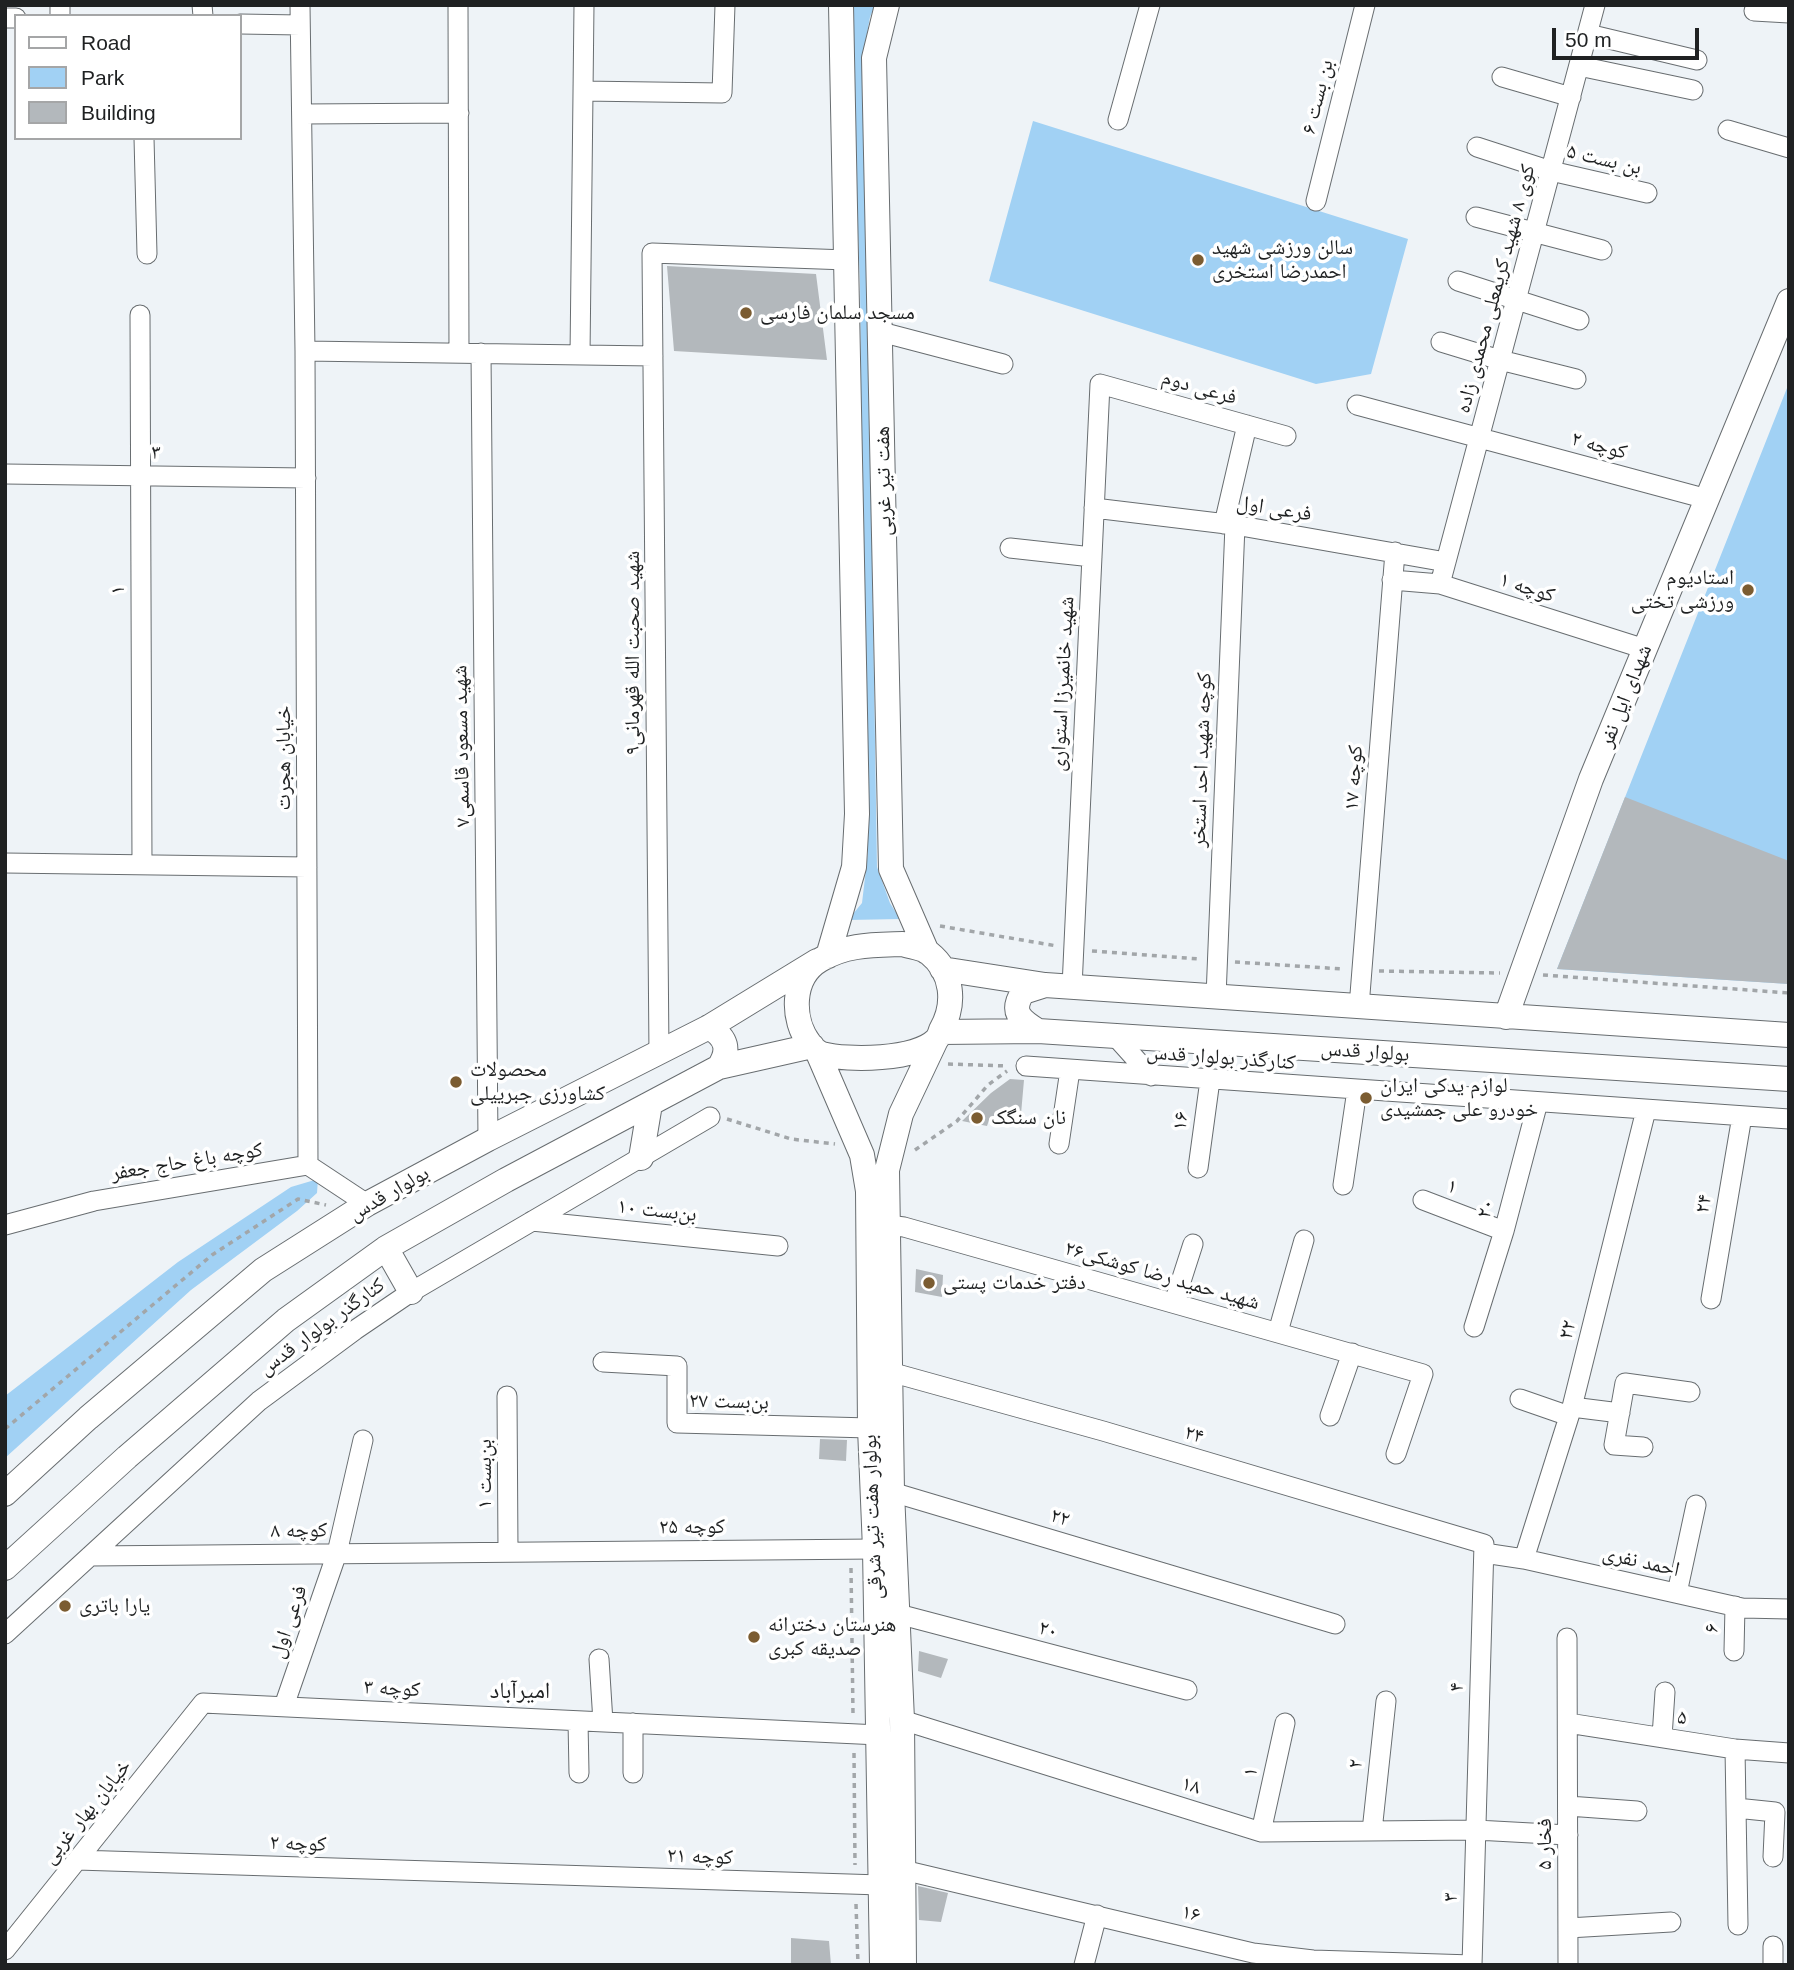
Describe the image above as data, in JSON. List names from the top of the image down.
{
  "streets": {
    "main road": [
      "هفت تیر غربی",
      "شهدای ایل نفر",
      "بولوار قدس",
      "بولوار هفت تیر شرقی"
    ],
    "street": [
      "بن بست ۶",
      "بن بست ۵",
      "کوی ۸ شهید کریمعلی محمدی زاده",
      "فرعی دوم",
      "کوچه ۲",
      "۳",
      "فرعی اول",
      "کوچه ۱",
      "۱",
      "شهید صحبت الله قهرمانی۹",
      "شهید خانمیرزا استواری",
      "شهید مسعود قاسمی۷",
      "خیابان هجرت",
      "کوچه شهید احد استخر",
      "کوچه ۱۷",
      "کنارگذر بولوار قدس",
      "۱۶",
      "کوچه باغ حاج جعفر",
      "۲۴",
      "۲۰",
      "بن‌بست ۱۰",
      "شهید حمید رضا کوشکی۲۶",
      "۲۲",
      "بن‌بست ۲۷",
      "بن‌بست ۱",
      "کوچه ۲۵",
      "کوچه ۸",
      "احمد نفری",
      "۶",
      "۴",
      "کوچه ۳",
      "۵",
      "۲",
      "۱۸",
      "خیابان بهار غربی",
      "فخار ۵",
      "کوچه ۲۱"
    ]
  },
  "crossings": [
    ["بن بست ۵", "کوی ۸ شهید کریمعلی محمدی زاده"],
    ["کوی ۸ شهید کریمعلی محمدی زاده", "کوچه ۲"],
    ["کوی ۸ شهید کریمعلی محمدی زاده", "فرعی اول"],
    ["کوی ۸ شهید کریمعلی محمدی زاده", "کوچه ۱"],
    ["فرعی دوم", "شهید خانمیرزا استواری"],
    ["فرعی دوم", "کوچه شهید احد استخر"],
    ["کوچه ۲", "شهدای ایل نفر"],
    ["کوچه ۲", "خیابان بهار غربی"],
    ["کوچه ۲", "کوچه ۲۱"],
    ["۳", "۱"],
    ["۳", "خیابان هجرت"],
    ["۳", "۱۶"],
    ["۳", "۴"],
    ["۳", "۱۸"],
    ["هفت تیر غربی", "شهید صحبت الله قهرمانی۹"],
    ["هفت تیر غربی", "بولوار قدس"],
    ["هفت تیر غربی", "بولوار هفت تیر شرقی"],
    ["فرعی اول", "شهید خانمیرزا استواری"],
    ["فرعی اول", "کوچه شهید احد استخر"],
    ["فرعی اول", "کوچه ۱۷"],
    ["فرعی اول", "کوچه ۸"],
    ["فرعی اول", "کوچه ۳"],
    ["کوچه ۱", "شهدای ایل نفر"],
    ["کوچه ۱", "کوچه ۱۷"],
    ["۱", "۲۰"],
    ["۱", "۱۸"],
    ["شهید صحبت الله قهرمانی۹", "بولوار قدس"],
    ["شهید مسعود قاسمی۷", "بولوار قدس"],
    ["خیابان هجرت", "کوچه باغ حاج جعفر"],
    ["بولوار قدس", "بولوار هفت تیر شرقی"],
    ["کنارگذر بولوار قدس", "۱۶"],
    ["کنارگذر بولوار قدس", "۲۴"],
    ["کنارگذر بولوار قدس", "۲۰"],
    ["کنارگذر بولوار قدس", "بن‌بست ۱۰"],
    ["کنارگذر بولوار قدس", "۲۲"],
    ["کنارگذر بولوار قدس", "کوچه ۸"],
    ["۱۶", "بولوار هفت تیر شرقی"],
    ["۲۴", "بولوار هفت تیر شرقی"],
    ["۲۴", "احمد نفری"],
    ["۲۴", "۴"],
    ["۲۰", "بولوار هفت تیر شرقی"],
    ["شهید حمید رضا کوشکی۲۶", "بولوار هفت تیر شرقی"],
    ["۲۲", "بولوار هفت تیر شرقی"],
    ["۲۲", "احمد نفری"],
    ["بن‌بست ۲۷", "بولوار هفت تیر شرقی"],
    ["بن‌بست ۱", "کوچه ۲۵"],
    ["بن‌بست ۱", "کوچه ۸"],
    ["بولوار هفت تیر شرقی", "کوچه ۲۵"],
    ["بولوار هفت تیر شرقی", "کوچه ۳"],
    ["بولوار هفت تیر شرقی", "۱۸"],
    ["بولوار هفت تیر شرقی", "کوچه ۲۱"],
    ["کوچه ۲۵", "کوچه ۸"],
    ["احمد نفری", "۶"],
    ["احمد نفری", "۴"],
    ["۴", "۱۸"],
    ["کوچه ۳", "خیابان بهار غربی"],
    ["۵", "فخار ۵"],
    ["۲", "۱۸"],
    ["۱۸", "فخار ۵"]
  ],
  "districts": ["امیرآباد"],
  "places": [
    "سالن ورزشی شهید احمدرضا استخری",
    "مسجد سلمان فارسی",
    "استادیوم ورزشی تختی",
    "محصولات کشاورزی جبرییلی",
    "لوازم یدکی ایران خودرو علی جمشیدی",
    "نان سنگک",
    "دفتر خدمات پستی",
    "یارا باتری",
    "هنرستان دخترانه صدیقه کبری"
  ],
  "legend": ["Road", "Park", "Building"],
  "scale_bar": "50 m"
}
